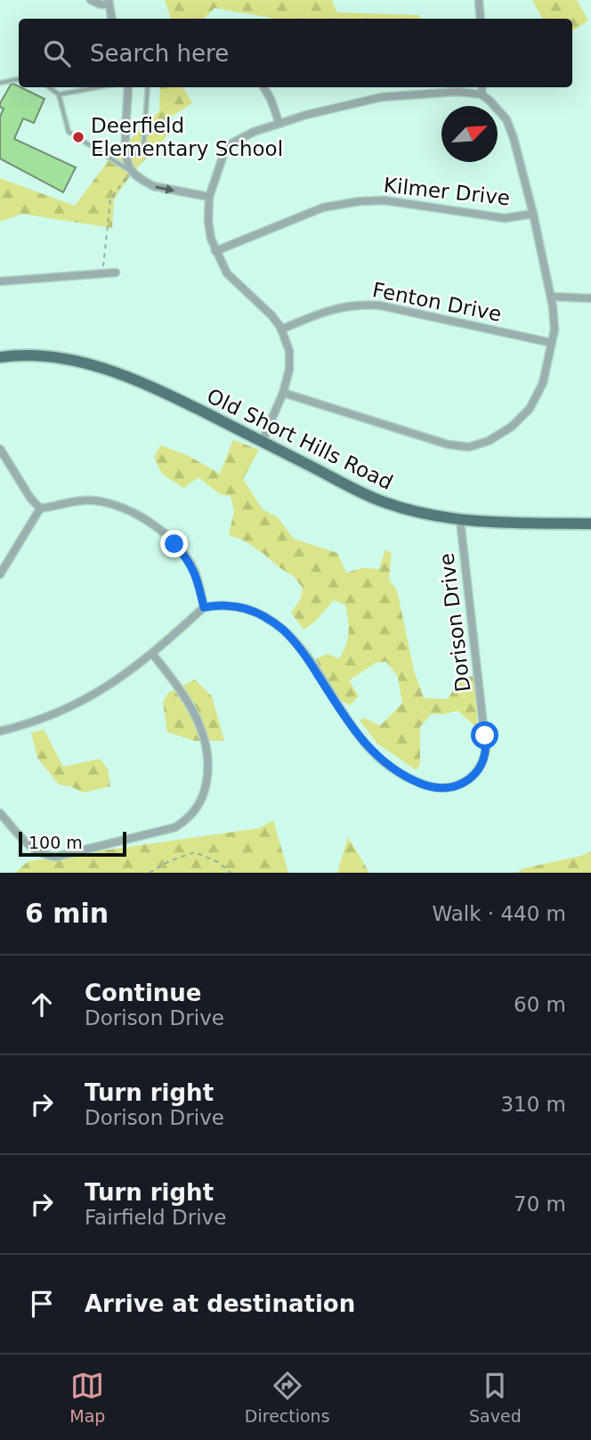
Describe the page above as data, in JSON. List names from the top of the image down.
{
  "streets": {
    "main road": ["Old Short Hills Road"],
    "street": ["Kilmer Drive", "Fenton Drive", "Dorison Drive"]
  },
  "crossings": [
    ["Old Short Hills Road", "Dorison Drive"]
  ],
  "places": ["Deerfield Elementary School"],
  "scale_bar": "100 m",
  "north": "top right",
  "page": {
    "search": "Search here",
    "scale": "100 m",
    "heading": ["6 min", "Walk · 440 m"],
    "list": [
      ["Continue", "Dorison Drive", "60 m"],
      ["Turn right", "Dorison Drive", "310 m"],
      ["Turn right", "Fairfield Drive", "70 m"],
      "Arrive at destination"
    ],
    "nav": ["Map", "Directions", "Saved"]
  }
}
